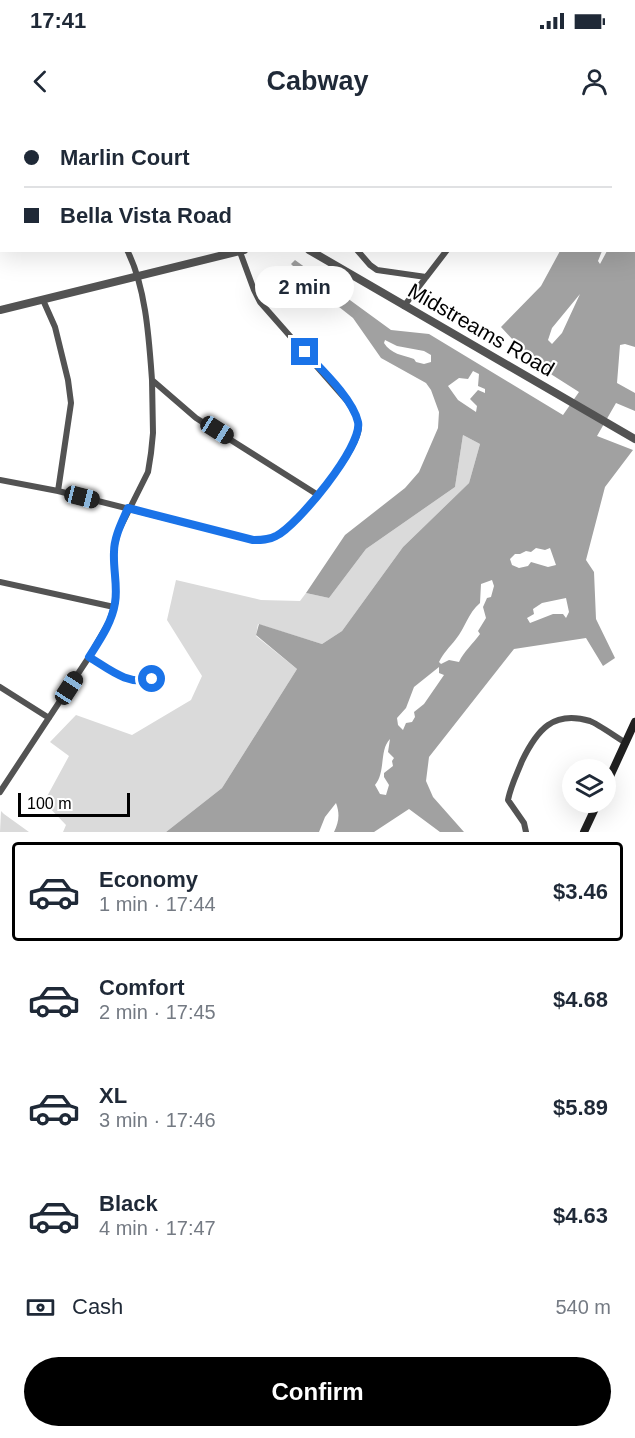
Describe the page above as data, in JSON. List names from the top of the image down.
{
  "streets": {
    "street": ["Midstreams Road"]
  },
  "scale_bar": "100 m",
  "page": {
    "status": "17:41",
    "header": "Cabway",
    "banner": ["Marlin Court", "Bella Vista Road"],
    "bubble": "2 min",
    "scale": "100 m",
    "list": [
      {
        "name": "Economy",
        "note": "1 min · 17:44",
        "value": "$3.46"
      },
      {
        "name": "Comfort",
        "note": "2 min · 17:45",
        "value": "$4.68"
      },
      {
        "name": "XL",
        "note": "3 min · 17:46",
        "value": "$5.89"
      },
      {
        "name": "Black",
        "note": "4 min · 17:47",
        "value": "$4.63"
      }
    ],
    "pay": ["Cash", "540 m"],
    "buttons": "Confirm"
  }
}
